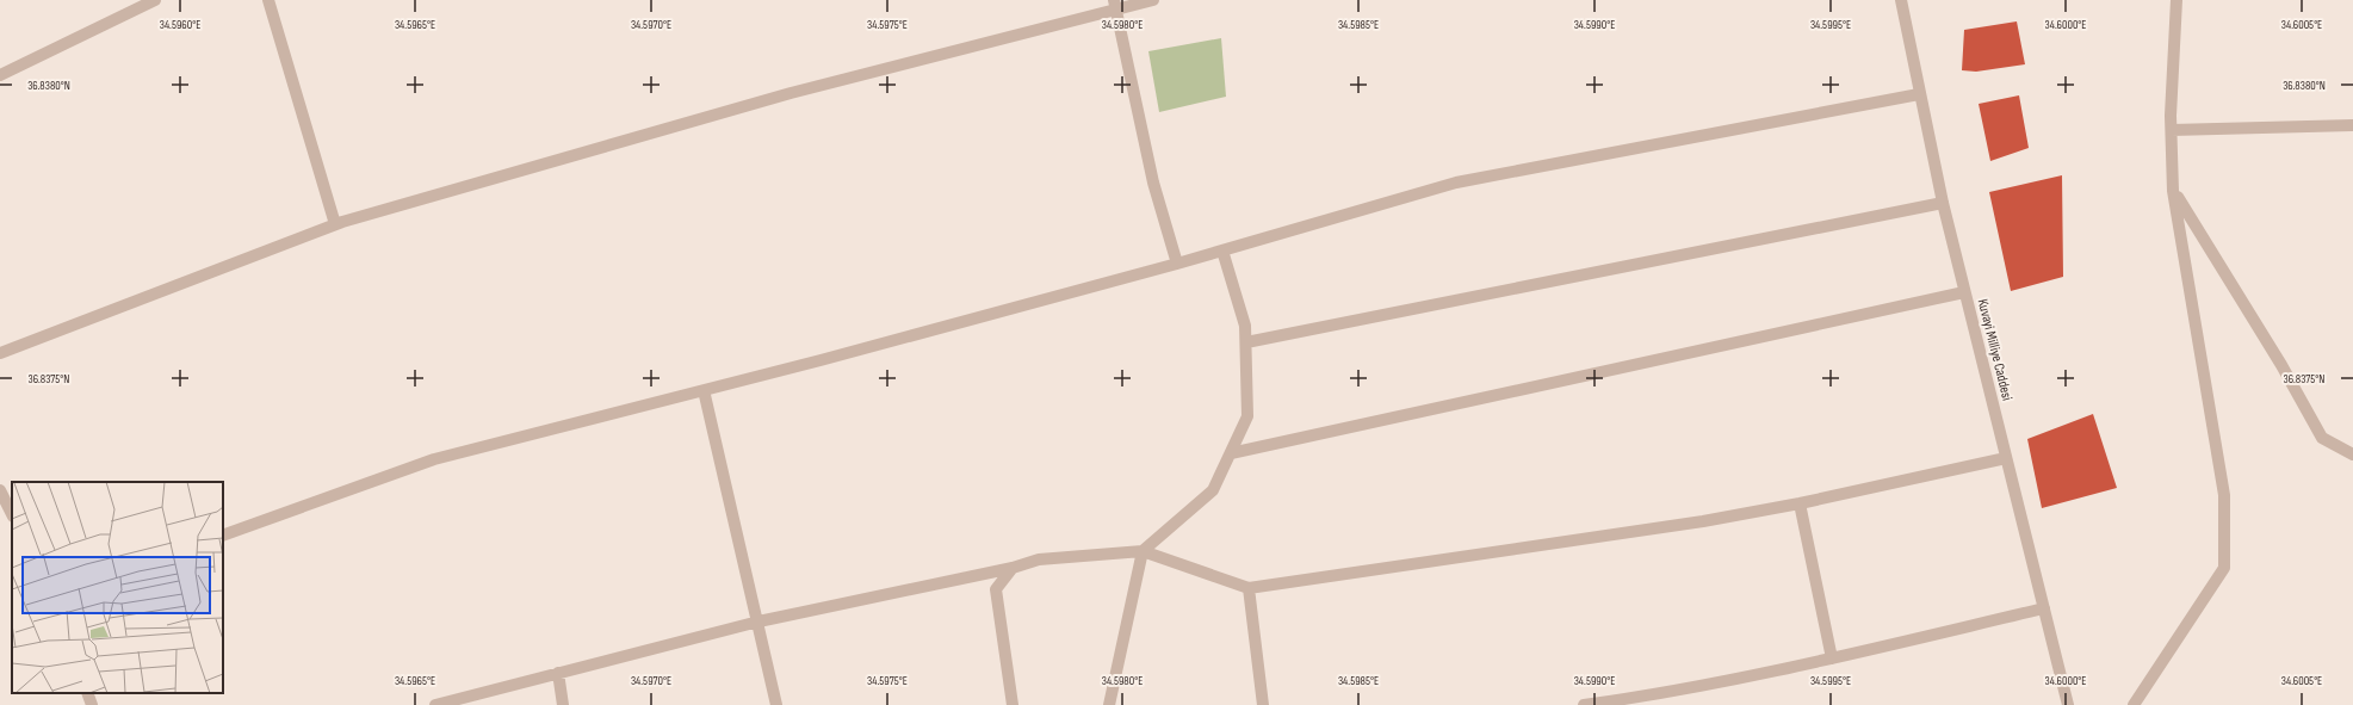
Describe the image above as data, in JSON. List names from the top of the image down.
{
  "streets": {
    "street": ["Kuvayi Milliye Caddesi"]
  },
  "coordinates": [
    "34.5960°E",
    "34.5965°E",
    "34.5970°E",
    "34.5975°E",
    "34.5980°E",
    "34.5985°E",
    "34.5990°E",
    "34.5995°E",
    "34.6000°E",
    "34.6005°E",
    "36.8380°N",
    "36.8375°N"
  ]
}
